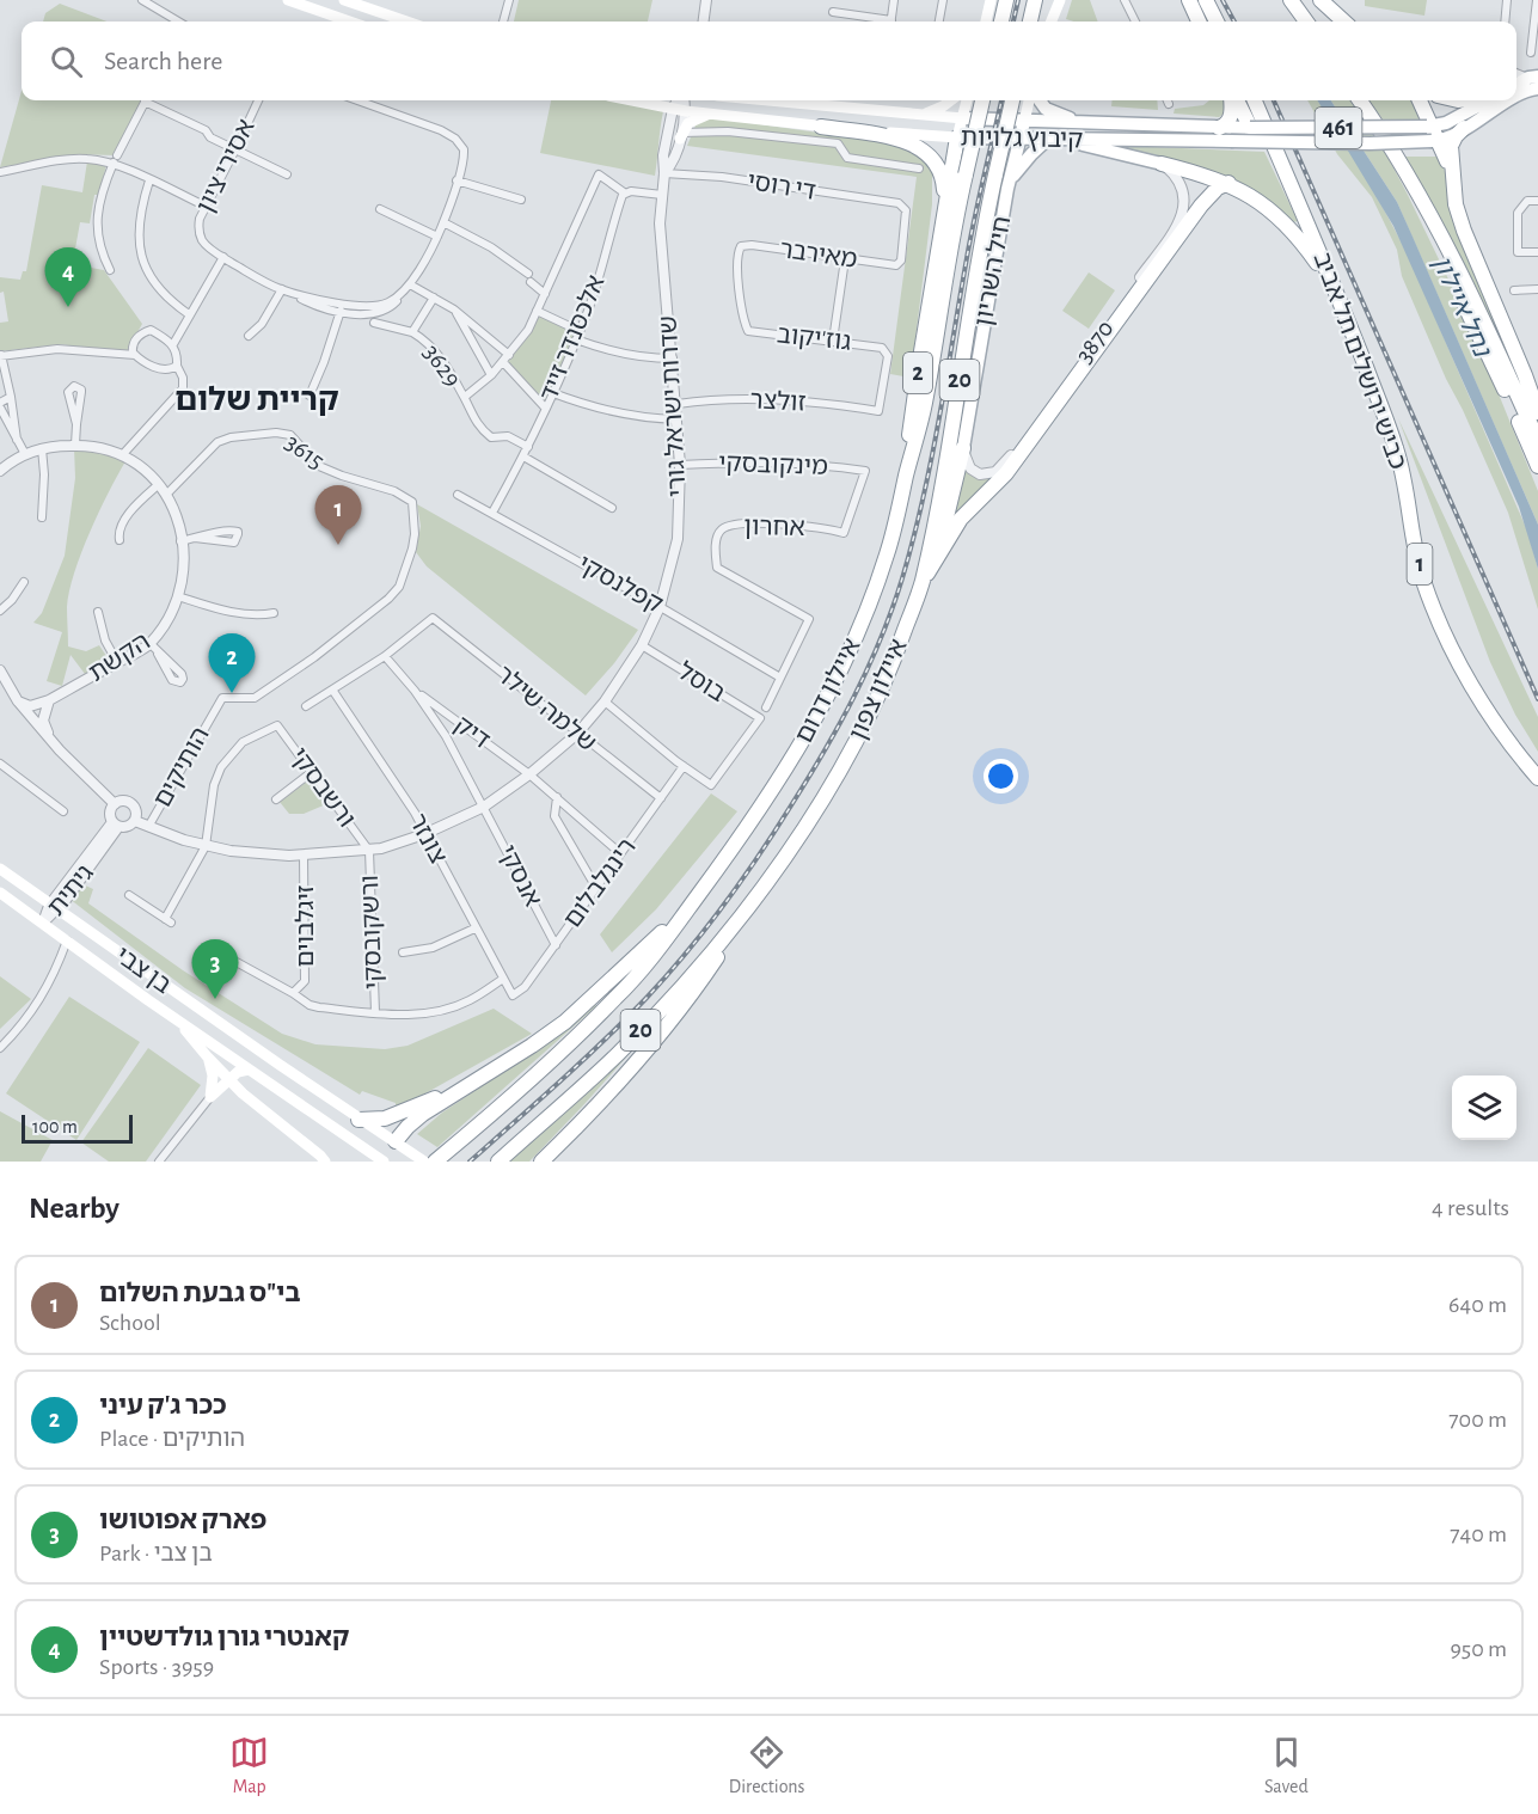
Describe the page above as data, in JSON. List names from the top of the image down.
{
  "streets": {
    "highway": [
      "כביש ירושלים תל אביב",
      "2",
      "20",
      "1",
      "איילון צפון",
      "איילון דרום"
    ],
    "main road": [
      "461",
      "קיבוץ גלויות",
      "חיל השריון",
      "בן צבי"
    ],
    "street": [
      "אסירי ציון",
      "די רוסי",
      "מאירבר",
      "אלכסנדר זייד",
      "גוז'יקוב",
      "3870",
      "3629",
      "זולצר",
      "שדרות ישראל גורי",
      "3615",
      "מינקובסקי",
      "אחרון",
      "קפלנסקי",
      "הקשת",
      "בוסל",
      "שלמה שילר",
      "דיק",
      "הותיקים",
      "ורשבסקי",
      "צונזר",
      "אנסקי",
      "רינגלבלום",
      "גיתית",
      "זיגלבוים",
      "ורשקובסקי"
    ]
  },
  "crossings": [
    ["461", "קיבוץ גלויות"],
    ["קיבוץ גלויות", "חיל השריון"],
    ["קיבוץ גלויות", "2"],
    ["קיבוץ גלויות", "שדרות ישראל גורי"],
    ["די רוסי", "מאירבר"],
    ["די רוסי", "שדרות ישראל גורי"],
    ["מאירבר", "גוז'יקוב"],
    ["חיל השריון", "3870"],
    ["אלכסנדר זייד", "3629"],
    ["אלכסנדר זייד", "קפלנסקי"],
    ["גוז'יקוב", "זולצר"],
    ["2", "איילון דרום"],
    ["זולצר", "שדרות ישראל גורי"],
    ["שדרות ישראל גורי", "מינקובסקי"],
    ["שדרות ישראל גורי", "קפלנסקי"],
    ["שדרות ישראל גורי", "בוסל"],
    ["שדרות ישראל גורי", "שלמה שילר"],
    ["שדרות ישראל גורי", "דיק"],
    ["שדרות ישראל גורי", "הותיקים"],
    ["שדרות ישראל גורי", "ורשבסקי"],
    ["שדרות ישראל גורי", "צונזר"],
    ["שדרות ישראל גורי", "אנסקי"],
    ["שדרות ישראל גורי", "גיתית"],
    ["שדרות ישראל גורי", "זיגלבוים"],
    ["שדרות ישראל גורי", "ורשקובסקי"],
    ["3615", "הקשת"],
    ["3615", "הותיקים"],
    ["מינקובסקי", "אחרון"],
    ["אחרון", "קפלנסקי"],
    ["בוסל", "רינגלבלום"],
    ["שלמה שילר", "דיק"],
    ["שלמה שילר", "רינגלבלום"],
    ["דיק", "אנסקי"],
    ["דיק", "רינגלבלום"],
    ["ורשבסקי", "ורשקובסקי"],
    ["צונזר", "רינגלבלום"],
    ["אנסקי", "רינגלבלום"],
    ["גיתית", "בן צבי"]
  ],
  "districts": ["קריית שלום"],
  "water": ["נחל איילון"],
  "scale_bar": "100 m",
  "page": {
    "search": "Search here",
    "pins": [
      "4",
      "1",
      "2",
      "3"
    ],
    "scale": "100 m",
    "heading": ["Nearby", "4 results"],
    "list": [
      {
        "mark": "1",
        "name": "בי\"ס גבעת השלום",
        "note": "School",
        "value": "640 m"
      },
      {
        "mark": "2",
        "name": "ככר ג'ק עיני",
        "note": "Place · הותיקים",
        "value": "700 m"
      },
      {
        "mark": "3",
        "name": "פארק אפוטושו",
        "note": "Park · בן צבי",
        "value": "740 m"
      },
      {
        "mark": "4",
        "name": "קאנטרי גורן גולדשטיין",
        "note": "Sports · 3959",
        "value": "950 m"
      }
    ],
    "nav": ["Map", "Directions", "Saved"]
  }
}
